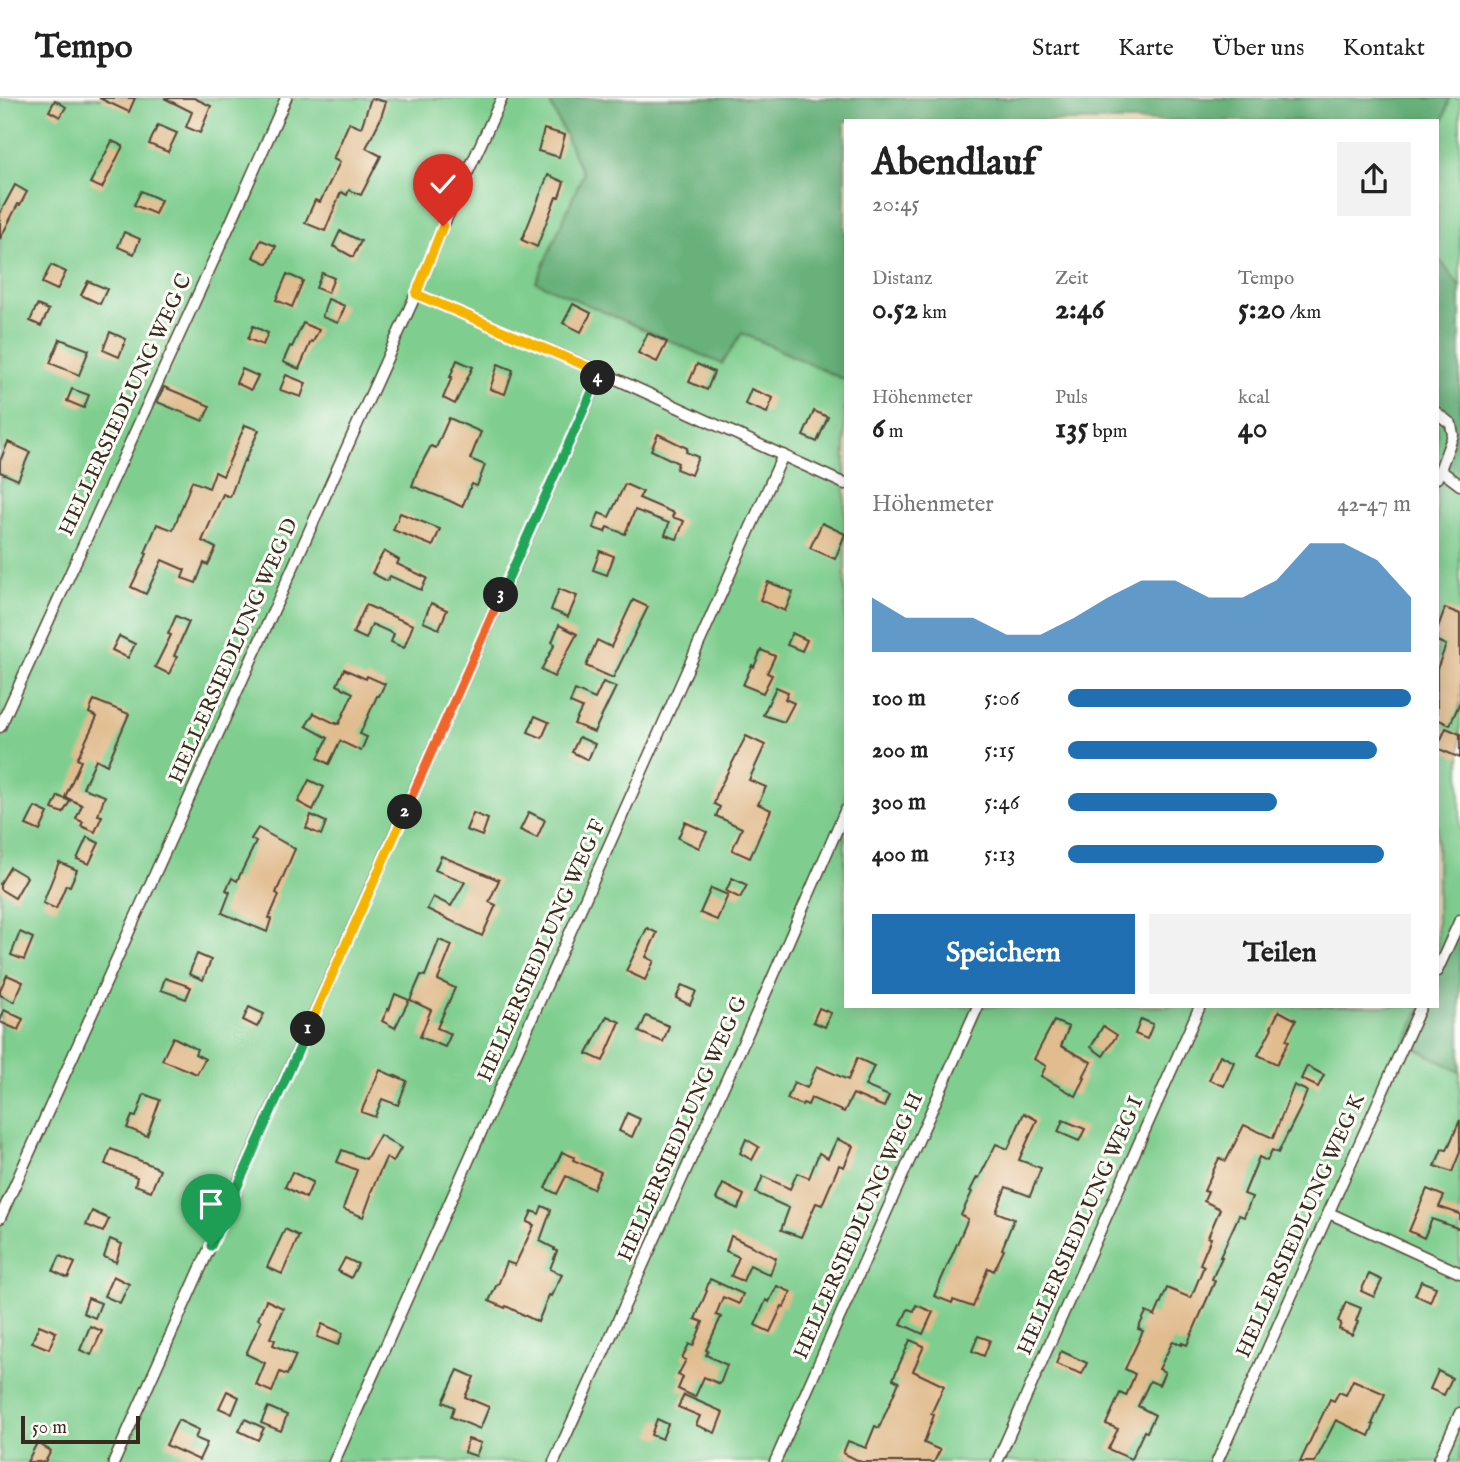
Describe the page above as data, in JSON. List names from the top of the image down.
{
  "streets": {
    "lane": [
      "HELLERSIEDLUNG WEG C",
      "HELLERSIEDLUNG WEG D",
      "HELLERSIEDLUNG WEG F",
      "HELLERSIEDLUNG WEG G",
      "HELLERSIEDLUNG WEG H",
      "HELLERSIEDLUNG WEG I",
      "HELLERSIEDLUNG WEG K"
    ]
  },
  "scale_bar": "50 m",
  "page": {
    "header": "Tempo",
    "nav": [
      "Start",
      "Karte",
      "Über uns",
      "Kontakt"
    ],
    "heading": ["Abendlauf", "20:45"],
    "stats": [
      ["Distanz", "0.52 km"],
      ["Zeit", "2:46"],
      ["Tempo", "5:20 /km"],
      ["Höhenmeter", "6 m"],
      ["Puls", "135 bpm"],
      ["kcal", "40"]
    ],
    "pins": [
      "4",
      "3",
      "2",
      "1"
    ],
    "chart": ["Höhenmeter", "42–47 m"],
    "list": [
      {
        "name": "100 m",
        "note": "5:06"
      },
      {
        "name": "200 m",
        "note": "5:15"
      },
      {
        "name": "300 m",
        "note": "5:46"
      },
      {
        "name": "400 m",
        "note": "5:13"
      }
    ],
    "buttons": ["Speichern", "Teilen"],
    "scale": "50 m"
  }
}
